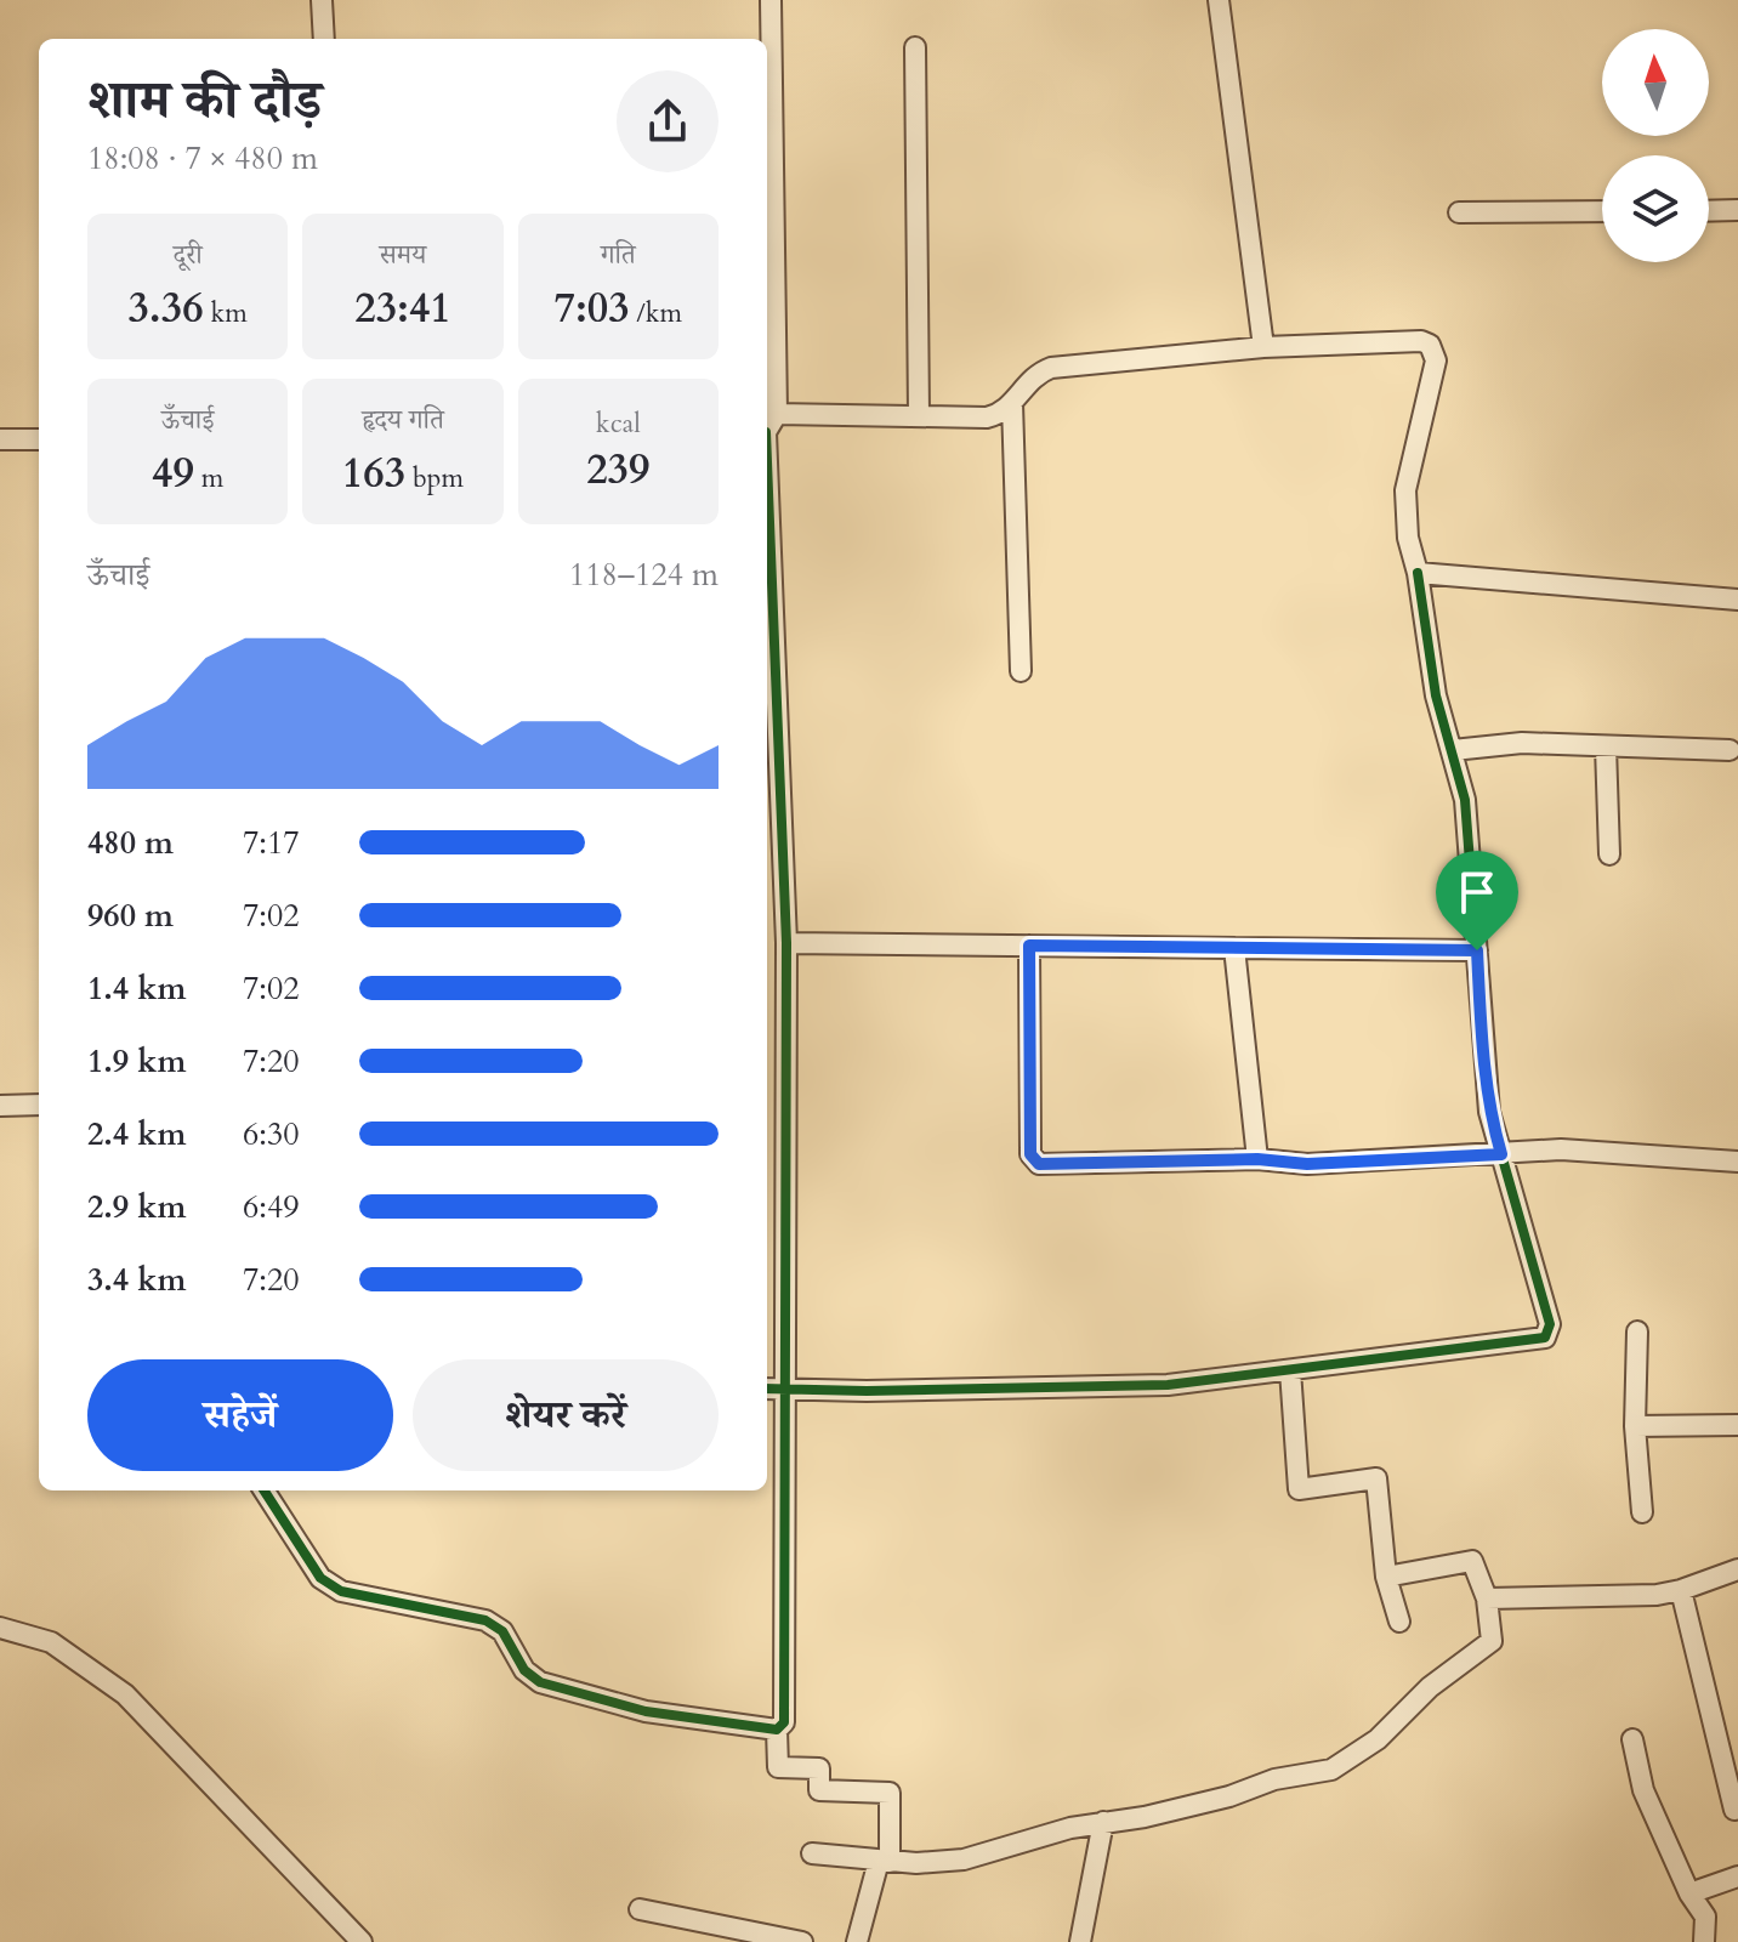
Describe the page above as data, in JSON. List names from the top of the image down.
{
  "north": "top",
  "page": {
    "heading": ["शाम की दौड़", "18:08 · 7 × 480 m"],
    "stats": [
      ["दूरी", "3.36 km"],
      ["समय", "23:41"],
      ["गति", "7:03 /km"],
      ["ऊँचाई", "49 m"],
      ["हृदय गति", "163 bpm"],
      ["kcal", "239"]
    ],
    "chart": ["ऊँचाई", "118–124 m"],
    "list": [
      {
        "name": "480 m",
        "note": "7:17"
      },
      {
        "name": "960 m",
        "note": "7:02"
      },
      {
        "name": "1.4 km",
        "note": "7:02"
      },
      {
        "name": "1.9 km",
        "note": "7:20"
      },
      {
        "name": "2.4 km",
        "note": "6:30"
      },
      {
        "name": "2.9 km",
        "note": "6:49"
      },
      {
        "name": "3.4 km",
        "note": "7:20"
      }
    ],
    "buttons": ["सहेजें", "शेयर करें"]
  }
}
